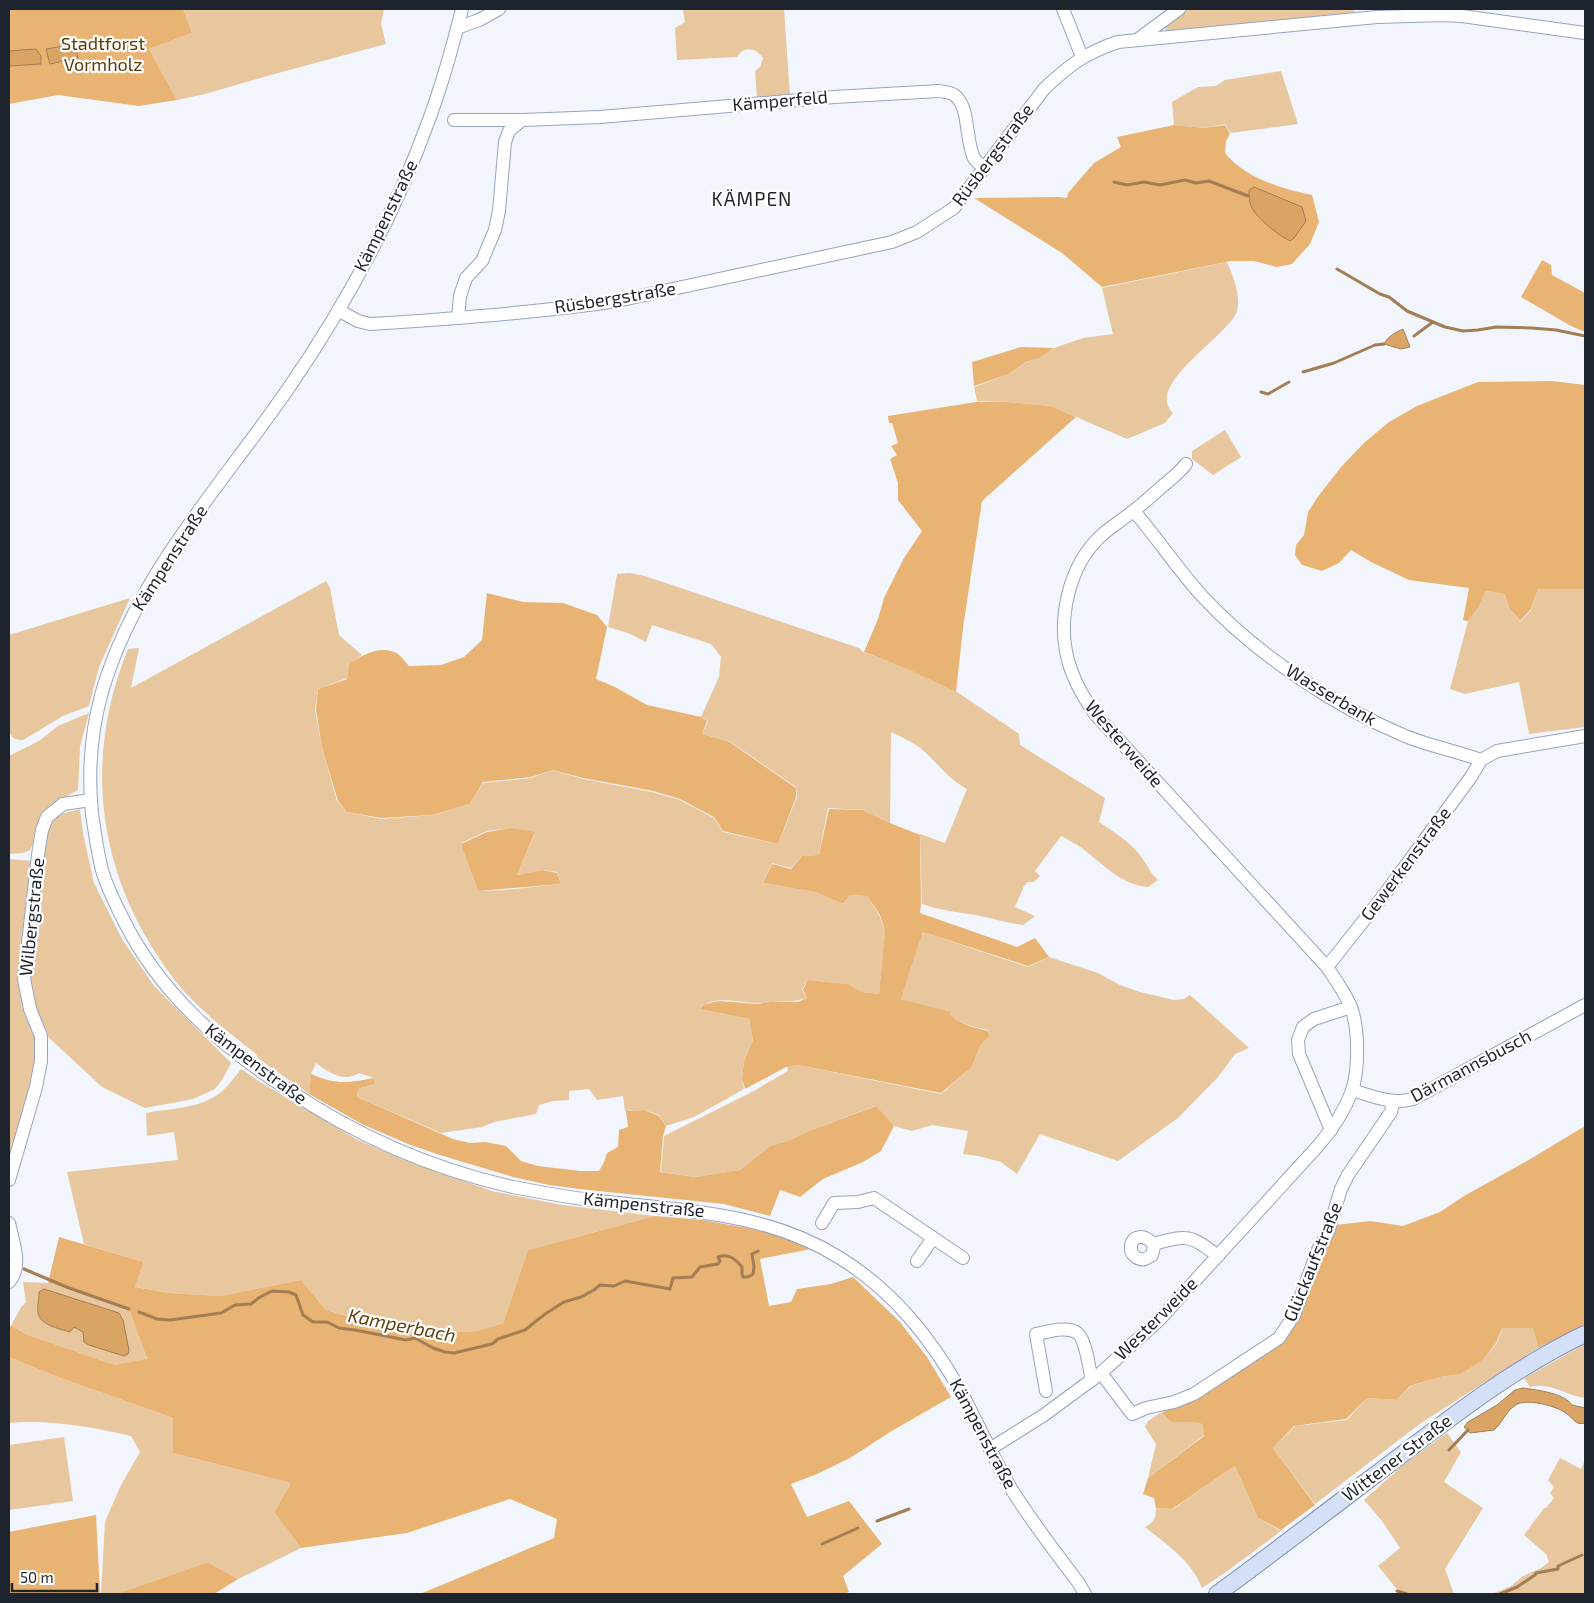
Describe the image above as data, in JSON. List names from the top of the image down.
{
  "streets": {
    "main road": ["Wittener Straße"],
    "street": [
      "Kämperfeld",
      "Rüsbergstraße",
      "Kämpenstraße",
      "Wasserbank",
      "Westerweide",
      "Gewerkenstraße",
      "Wilbergstraße",
      "Därmannsbusch",
      "Glückaufstraße"
    ]
  },
  "crossings": [
    ["Kämperfeld", "Rüsbergstraße"],
    ["Rüsbergstraße", "Kämpenstraße"],
    ["Kämpenstraße", "Westerweide"],
    ["Kämpenstraße", "Wilbergstraße"],
    ["Wasserbank", "Westerweide"],
    ["Wasserbank", "Gewerkenstraße"],
    ["Westerweide", "Gewerkenstraße"],
    ["Westerweide", "Därmannsbusch"],
    ["Westerweide", "Glückaufstraße"],
    ["Därmannsbusch", "Glückaufstraße"]
  ],
  "districts": ["KÄMPEN"],
  "water": ["Kamperbach"],
  "parks": ["Stadtforst Vormholz"],
  "scale_bar": "50 m"
}
